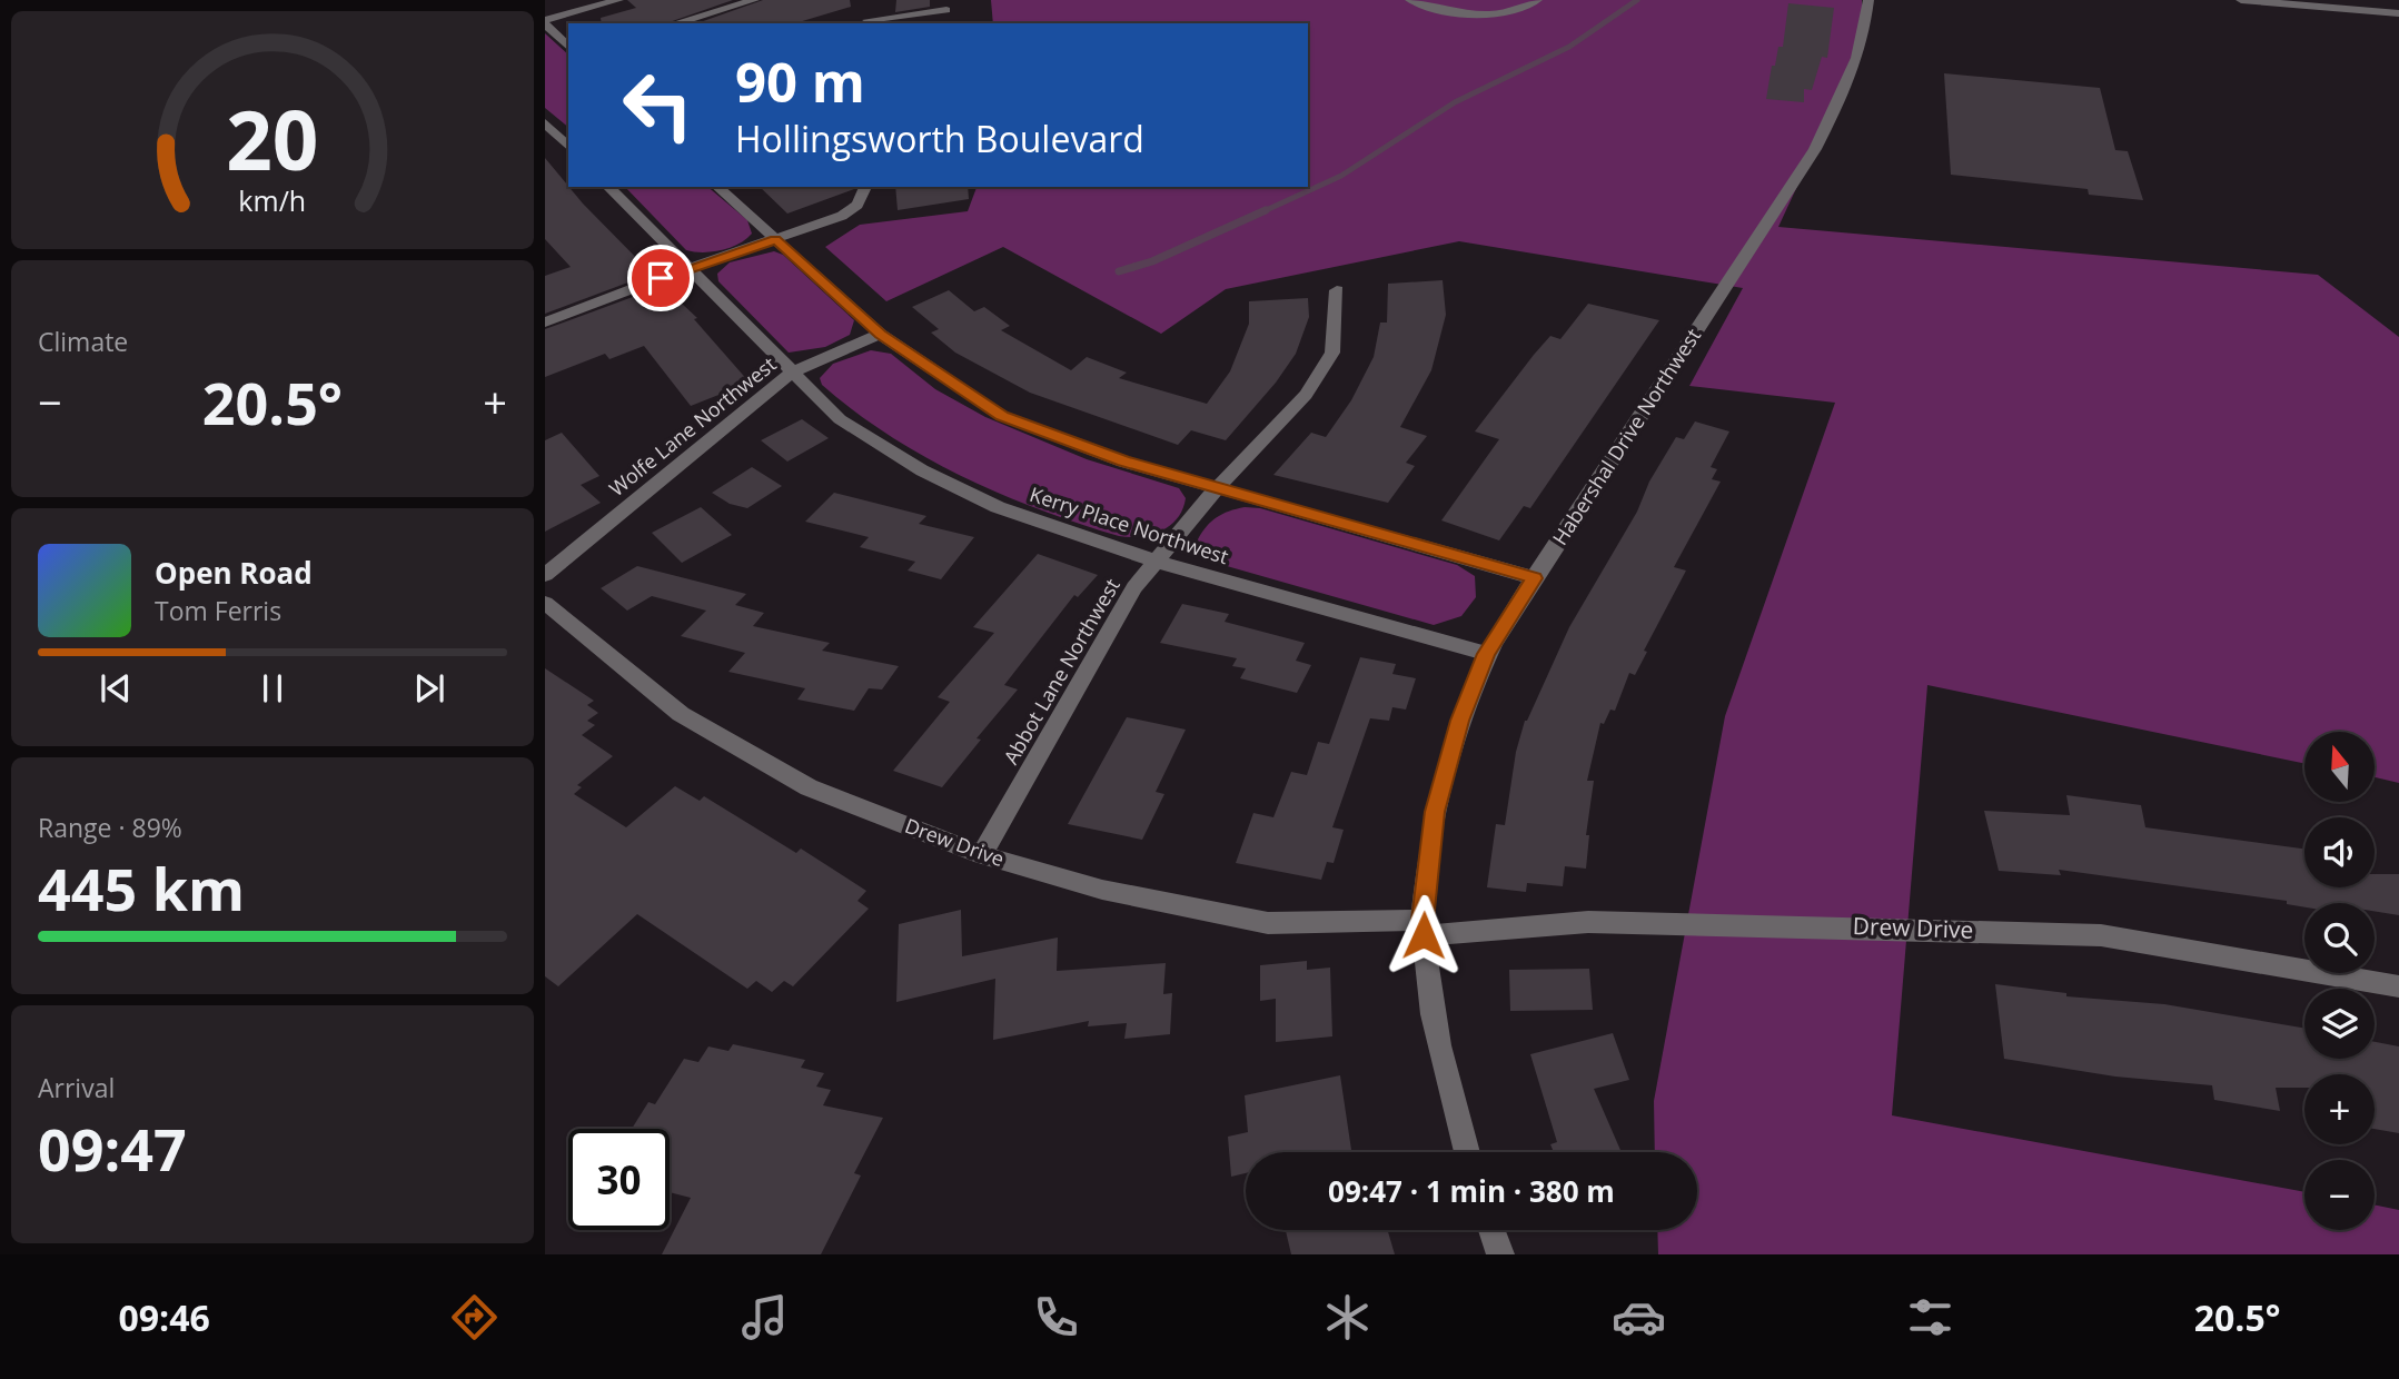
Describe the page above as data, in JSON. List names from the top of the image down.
{
  "streets": {
    "street": [
      "Wolfe Lane Northwest",
      "Habershal Drive Northwest",
      "Kerry Place Northwest",
      "Abbot Lane Northwest",
      "Drew Drive"
    ]
  },
  "crossings": [
    ["Wolfe Lane Northwest", "Kerry Place Northwest"],
    ["Habershal Drive Northwest", "Kerry Place Northwest"],
    ["Habershal Drive Northwest", "Drew Drive"],
    ["Kerry Place Northwest", "Abbot Lane Northwest"],
    ["Abbot Lane Northwest", "Drew Drive"]
  ],
  "north": "top",
  "page": {
    "turn": ["90 m", "Hollingsworth Boulevard"],
    "tile": [
      "Climate",
      ["Range · 89%", "445 km"],
      ["Arrival", "09:47"]
    ],
    "heat": ["−", "20.5°", "+"],
    "song": ["Open Road", "Tom Ferris"],
    "map_buttons": ["+", "−"],
    "limit": "30",
    "trip": "09:47 · 1 min · 380 m",
    "tabs": ["09:46", "20.5°"],
    "gauge": ["20", "km/h"]
  }
}
